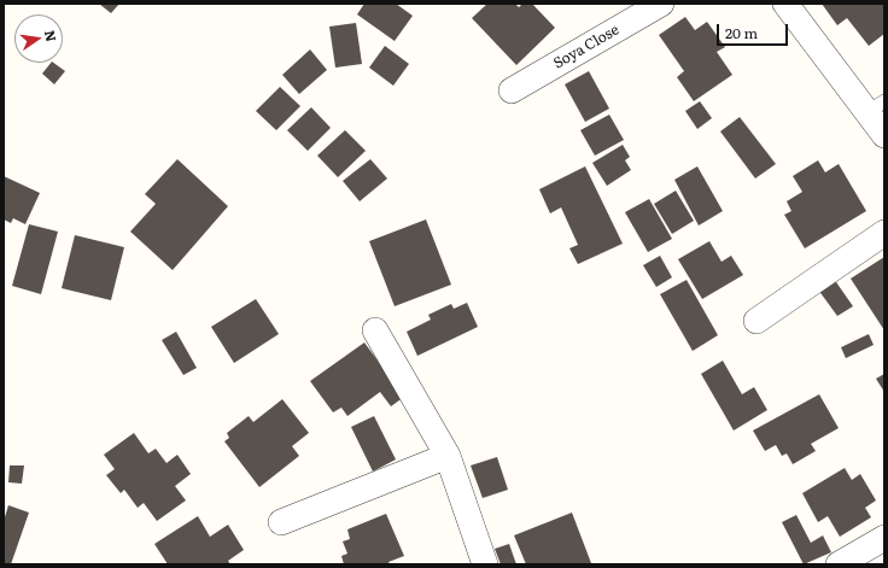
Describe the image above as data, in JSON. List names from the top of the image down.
{
  "streets": {
    "street": ["Soya Close"]
  },
  "scale_bar": "20 m",
  "north": "right"
}
